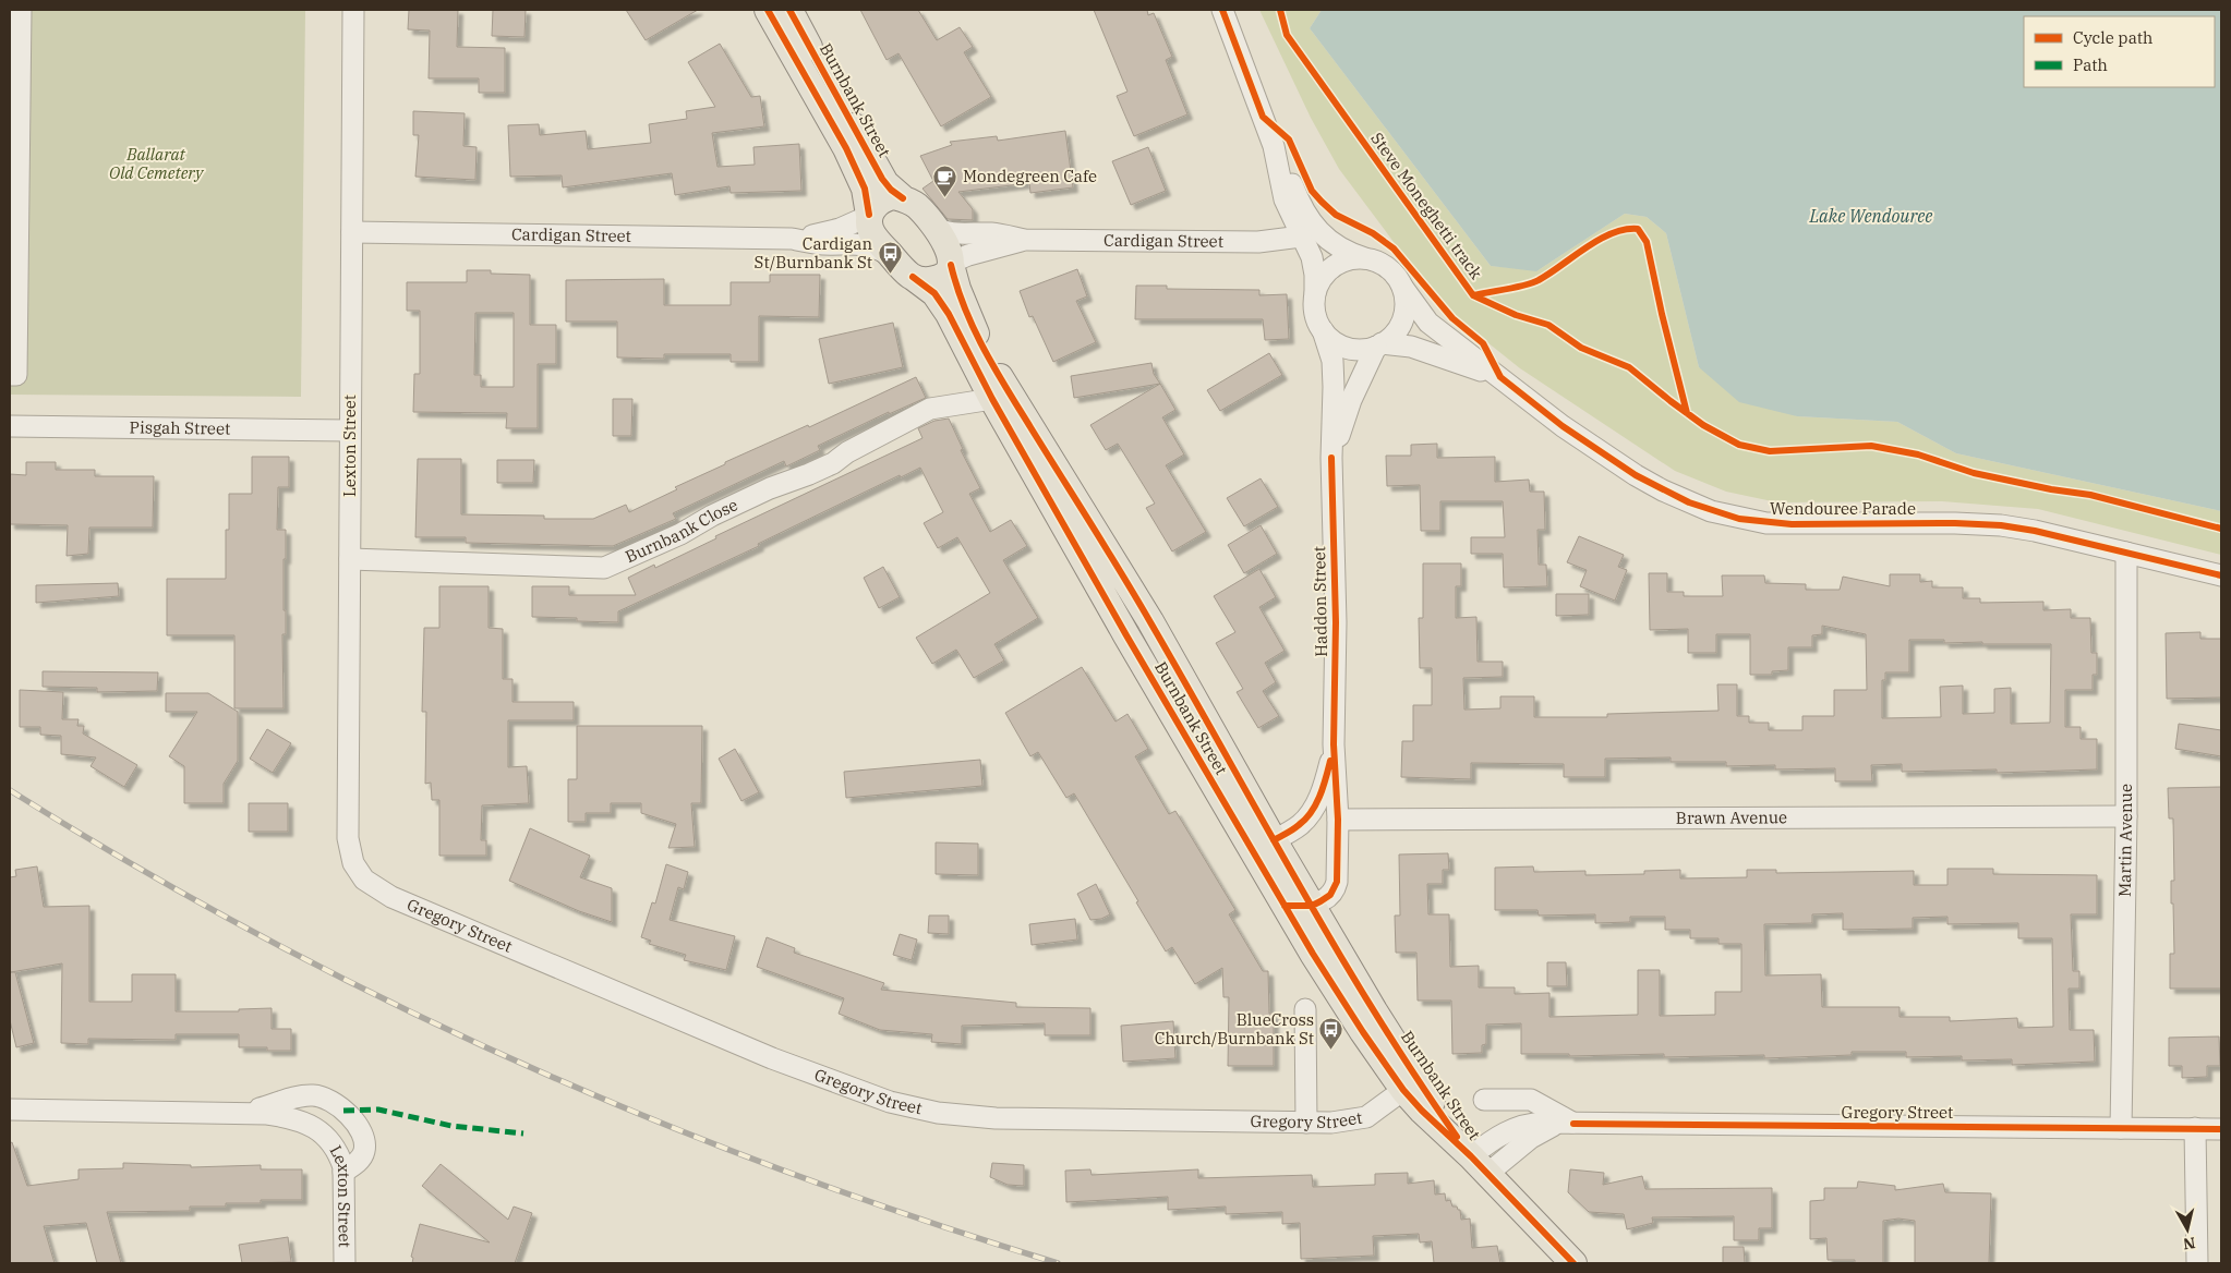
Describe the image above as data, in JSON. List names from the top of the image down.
{
  "streets": {
    "main road": ["Burnbank Street"],
    "street": [
      "Cardigan Street",
      "Pisgah Street",
      "Lexton Street",
      "Wendouree Parade",
      "Burnbank Close",
      "Haddon Street",
      "Brawn Avenue",
      "Martin Avenue",
      "Gregory Street"
    ],
    "cycle path": ["Steve Moneghetti track"]
  },
  "crossings": [
    ["Burnbank Street", "Cardigan Street"],
    ["Burnbank Street", "Burnbank Close"],
    ["Burnbank Street", "Haddon Street"],
    ["Burnbank Street", "Gregory Street"],
    ["Cardigan Street", "Lexton Street"],
    ["Pisgah Street", "Lexton Street"],
    ["Lexton Street", "Burnbank Close"],
    ["Lexton Street", "Gregory Street"],
    ["Wendouree Parade", "Haddon Street"],
    ["Wendouree Parade", "Martin Avenue"],
    ["Haddon Street", "Brawn Avenue"],
    ["Brawn Avenue", "Martin Avenue"],
    ["Martin Avenue", "Gregory Street"]
  ],
  "water": ["Lake Wendouree"],
  "parks": ["Ballarat Old Cemetery"],
  "places": {
    "cafe": ["Mondegreen Cafe"],
    "bus stop": ["Cardigan St/Burnbank St", "BlueCross Church/Burnbank St"]
  },
  "legend": ["Cycle path", "Path"],
  "north": "bottom"
}
